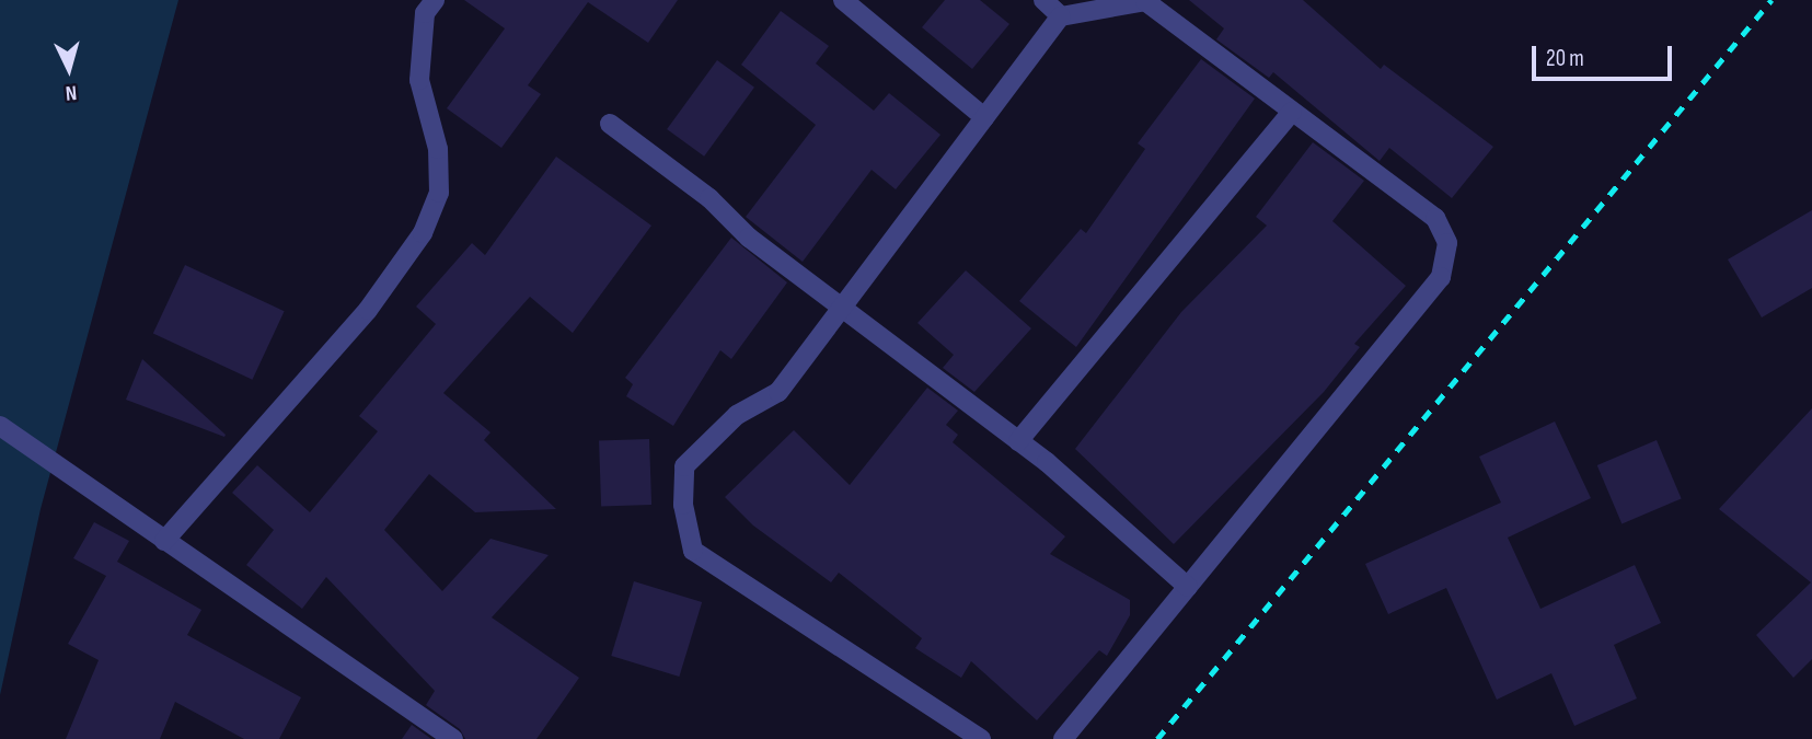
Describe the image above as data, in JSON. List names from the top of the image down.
{
  "scale_bar": "20 m",
  "north": "bottom"
}
